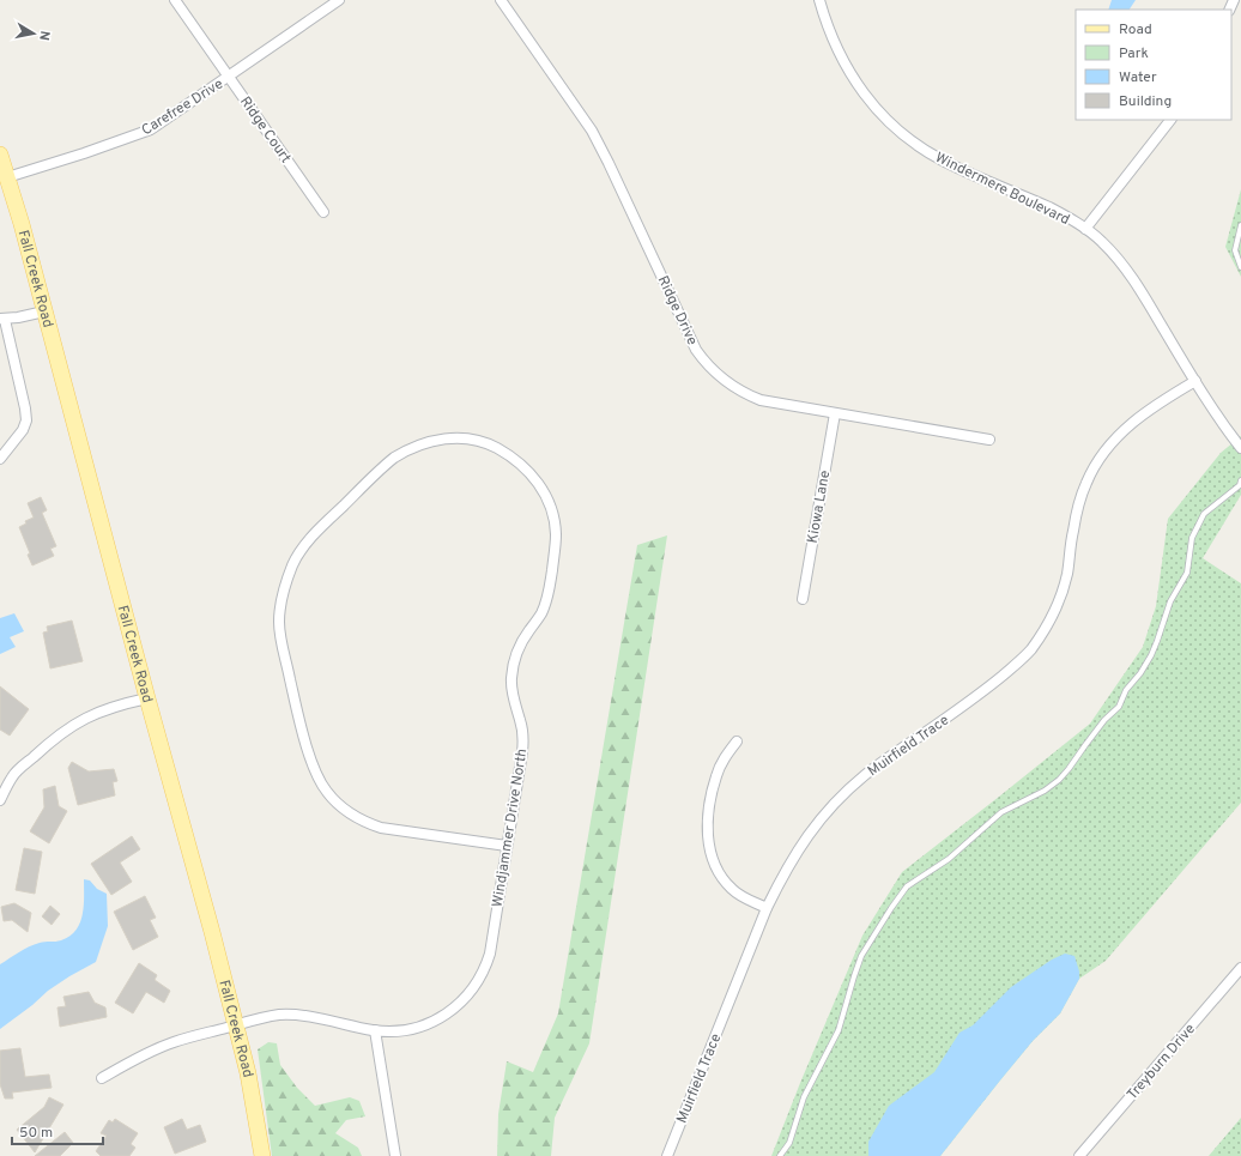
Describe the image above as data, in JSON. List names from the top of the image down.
{
  "streets": {
    "main road": ["Fall Creek Road"],
    "street": [
      "Carefree Drive",
      "Ridge Court",
      "Windermere Boulevard",
      "Ridge Drive",
      "Kiowa Lane",
      "Muirfield Trace",
      "Windjammer Drive North",
      "Treyburn Drive"
    ]
  },
  "crossings": [
    ["Carefree Drive", "Ridge Court"],
    ["Carefree Drive", "Fall Creek Road"],
    ["Windermere Boulevard", "Muirfield Trace"],
    ["Fall Creek Road", "Windjammer Drive North"],
    ["Ridge Drive", "Kiowa Lane"]
  ],
  "legend": [
    "Road",
    "Park",
    "Water",
    "Building"
  ],
  "scale_bar": "50 m",
  "north": "right"
}
